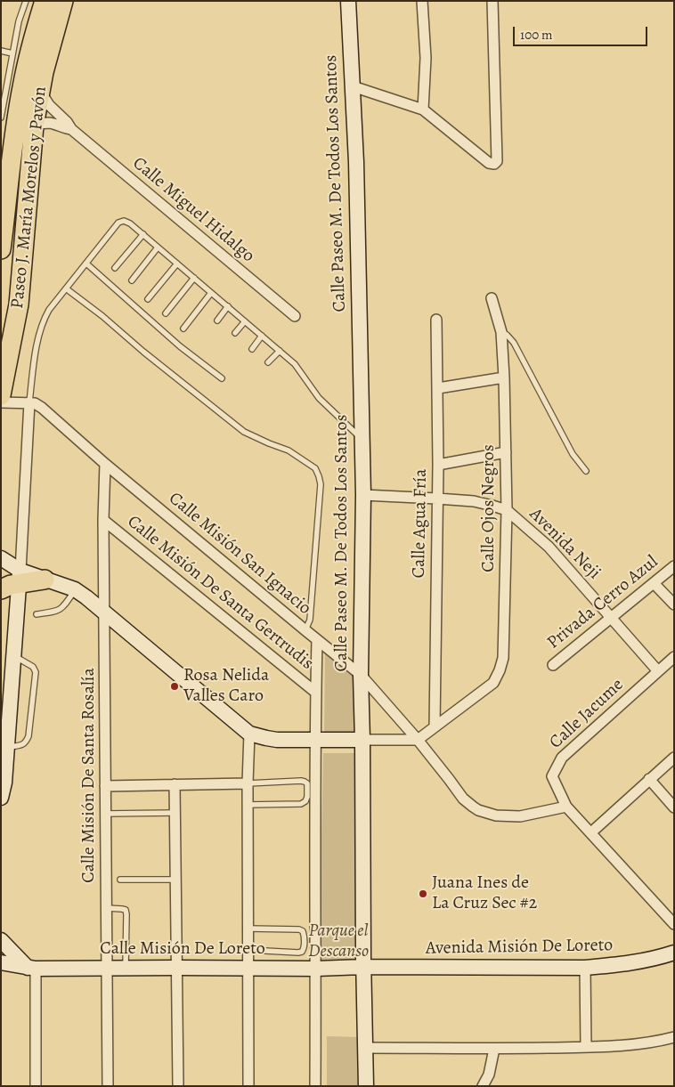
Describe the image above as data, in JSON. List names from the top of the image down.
{
  "streets": {
    "highway": ["Paseo J. María Morelos y Pavón"],
    "main road": ["Calle Paseo M. De Todos Los Santos", "Avenida Misión De Loreto", "Calle Misión De Loreto"],
    "street": [
      "Calle Miguel Hidalgo",
      "Calle Ojos Negros",
      "Calle Agua Fría",
      "Avenida Neji",
      "Calle Misión San Ignacio",
      "Calle Misión De Santa Gertrudis",
      "Privada Cerro Azul",
      "Calle Jacume",
      "Calle Misión De Santa Rosalía"
    ]
  },
  "crossings": [
    ["Calle Paseo M. De Todos Los Santos", "Avenida Neji"],
    ["Calle Paseo M. De Todos Los Santos", "Calle Misión San Ignacio"],
    ["Calle Paseo M. De Todos Los Santos", "Avenida Misión De Loreto"],
    ["Calle Paseo M. De Todos Los Santos", "Calle Misión De Loreto"],
    ["Paseo J. María Morelos y Pavón", "Calle Miguel Hidalgo"],
    ["Calle Ojos Negros", "Calle Agua Fría"],
    ["Calle Ojos Negros", "Avenida Neji"],
    ["Calle Agua Fría", "Avenida Neji"],
    ["Avenida Neji", "Privada Cerro Azul"],
    ["Avenida Neji", "Calle Jacume"],
    ["Calle Misión San Ignacio", "Calle Misión De Santa Gertrudis"],
    ["Calle Misión San Ignacio", "Calle Jacume"],
    ["Calle Misión San Ignacio", "Calle Misión De Santa Rosalía"],
    ["Calle Misión De Santa Gertrudis", "Calle Misión De Santa Rosalía"],
    ["Calle Misión De Santa Gertrudis", "Calle Misión De Loreto"],
    ["Calle Misión De Santa Rosalía", "Calle Misión De Loreto"],
    ["Avenida Misión De Loreto", "Calle Misión De Loreto"]
  ],
  "parks": ["Parque el Descanso"],
  "places": ["Rosa Nelida Valles Caro", "Juana Ines de La Cruz Sec #2"],
  "scale_bar": "100 m"
}
